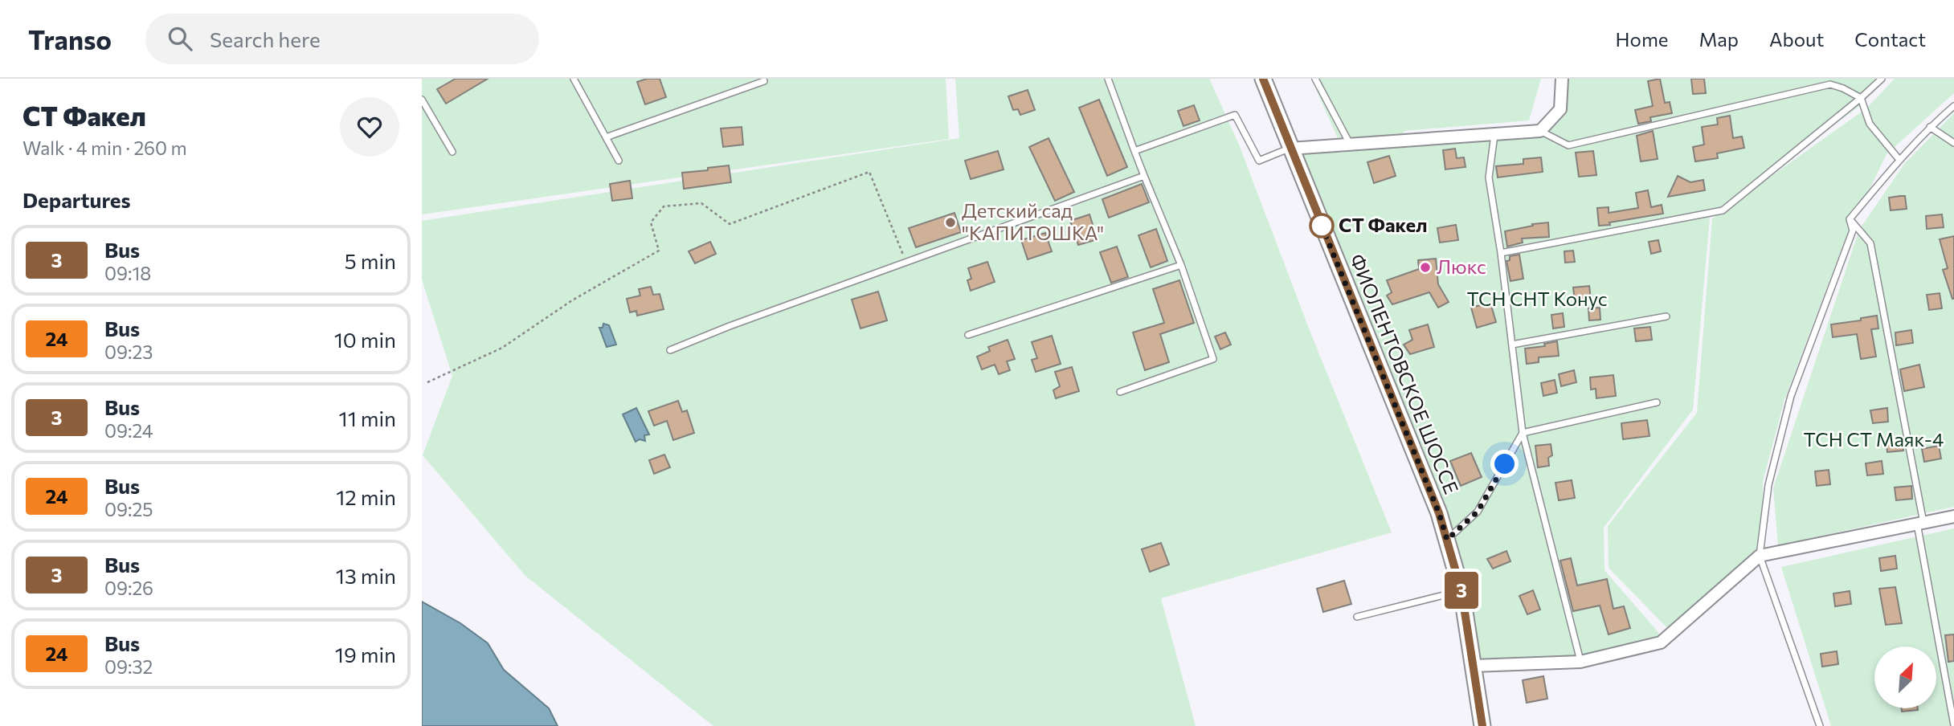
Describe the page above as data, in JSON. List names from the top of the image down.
{
  "streets": {
    "main road": ["ФИОЛЕНТОВСКОЕ ШОССЕ"]
  },
  "parks": ["ТСН СНТ Конус", "ТСН СТ Маяк-4"],
  "places": ["Детский сад \"КАПИТОШКА\"", "СТ Факел", "Люкс"],
  "lines": ["bus line 3"],
  "north": "top right",
  "page": {
    "header": "Transo",
    "search": "Search here",
    "nav": [
      "Home",
      "Map",
      "About",
      "Contact"
    ],
    "heading": [
      ["СТ Факел", "Walk · 4 min · 260 m"],
      "Departures"
    ],
    "on_map": "3",
    "list": [
      {
        "mark": "3",
        "name": "Bus",
        "note": "09:18",
        "value": "5 min"
      },
      {
        "mark": "24",
        "name": "Bus",
        "note": "09:23",
        "value": "10 min"
      },
      {
        "mark": "3",
        "name": "Bus",
        "note": "09:24",
        "value": "11 min"
      },
      {
        "mark": "24",
        "name": "Bus",
        "note": "09:25",
        "value": "12 min"
      },
      {
        "mark": "3",
        "name": "Bus",
        "note": "09:26",
        "value": "13 min"
      },
      {
        "mark": "24",
        "name": "Bus",
        "note": "09:32",
        "value": "19 min"
      }
    ]
  }
}
